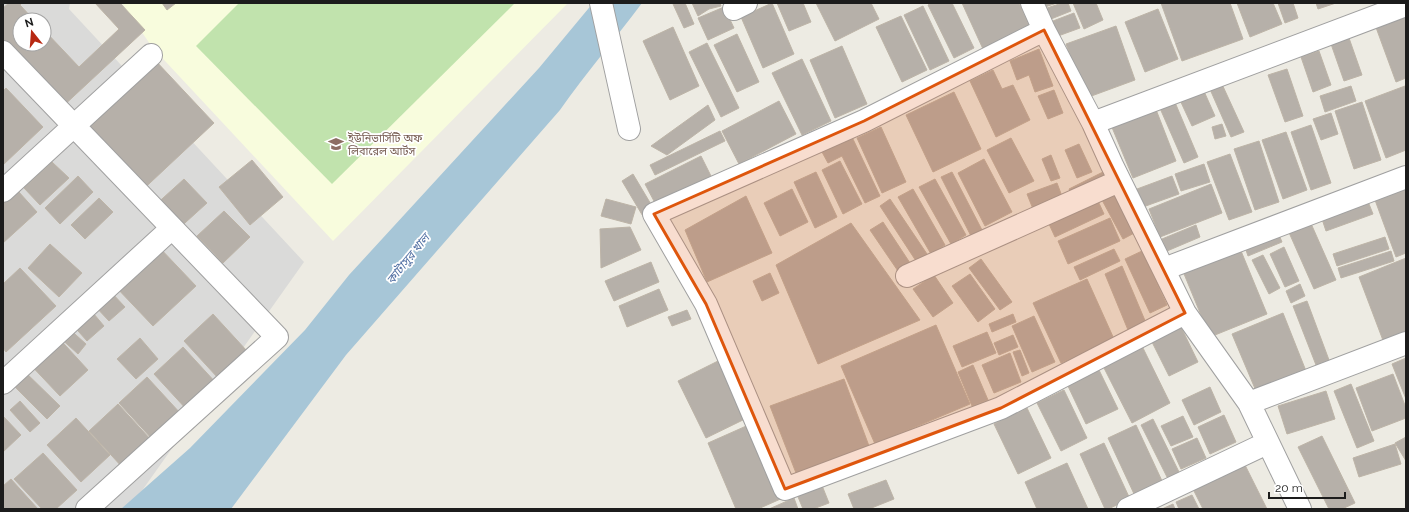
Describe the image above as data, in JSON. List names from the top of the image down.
{
  "water": ["কাটাসুর খাল"],
  "places": {
    "school or university": ["ইউনিভার্সিটি অফ লিবারেল আর্টস"]
  },
  "scale_bar": "20 m",
  "north": "top"
}
